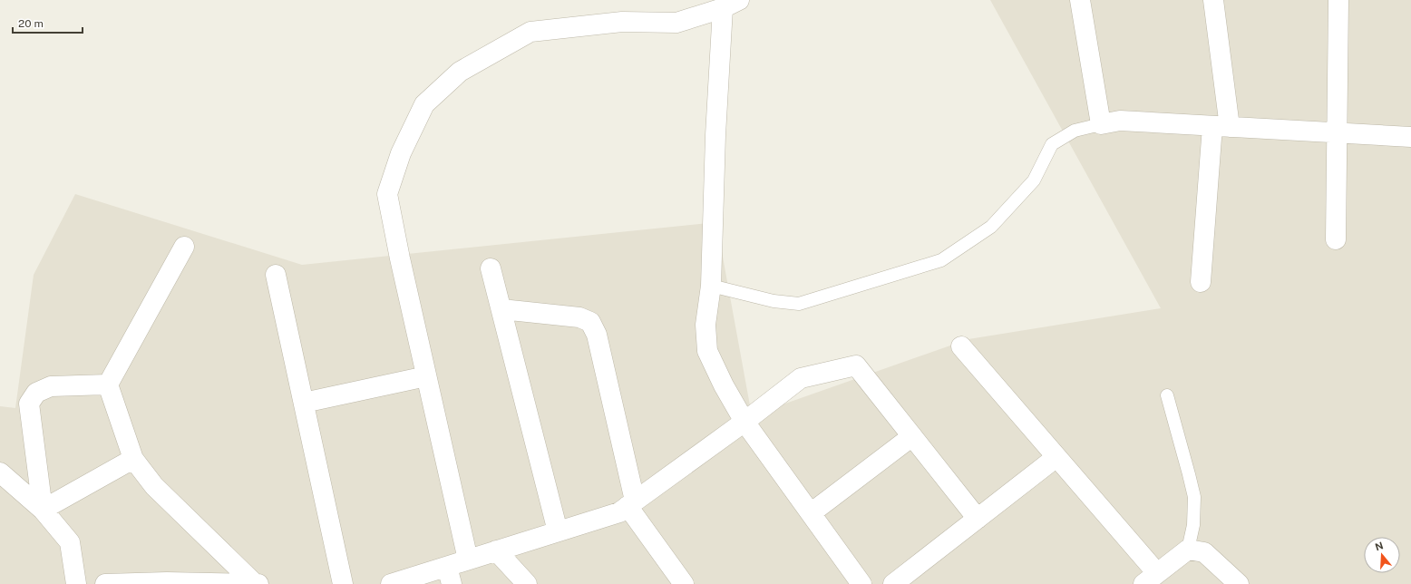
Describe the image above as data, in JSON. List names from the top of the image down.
{
  "scale_bar": "20 m",
  "north": "top"
}
